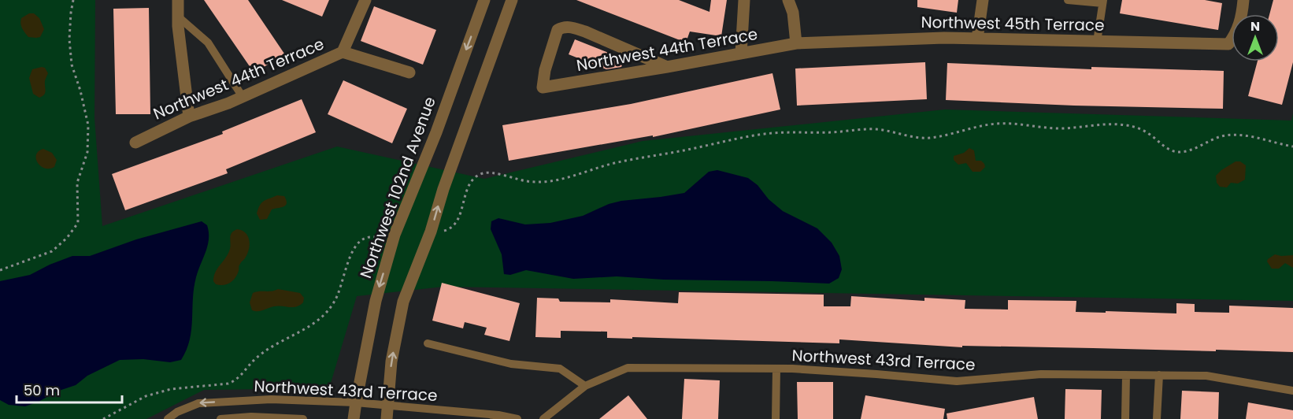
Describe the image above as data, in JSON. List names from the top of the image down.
{
  "streets": {
    "street": ["Northwest 45th Terrace", "Northwest 44th Terrace", "Northwest 102nd Avenue"],
    "lane": ["Northwest 43rd Terrace"]
  },
  "crossings": [
    ["Northwest 45th Terrace", "Northwest 44th Terrace"],
    ["Northwest 102nd Avenue", "Northwest 43rd Terrace"]
  ],
  "scale_bar": "50 m",
  "north": "top"
}
